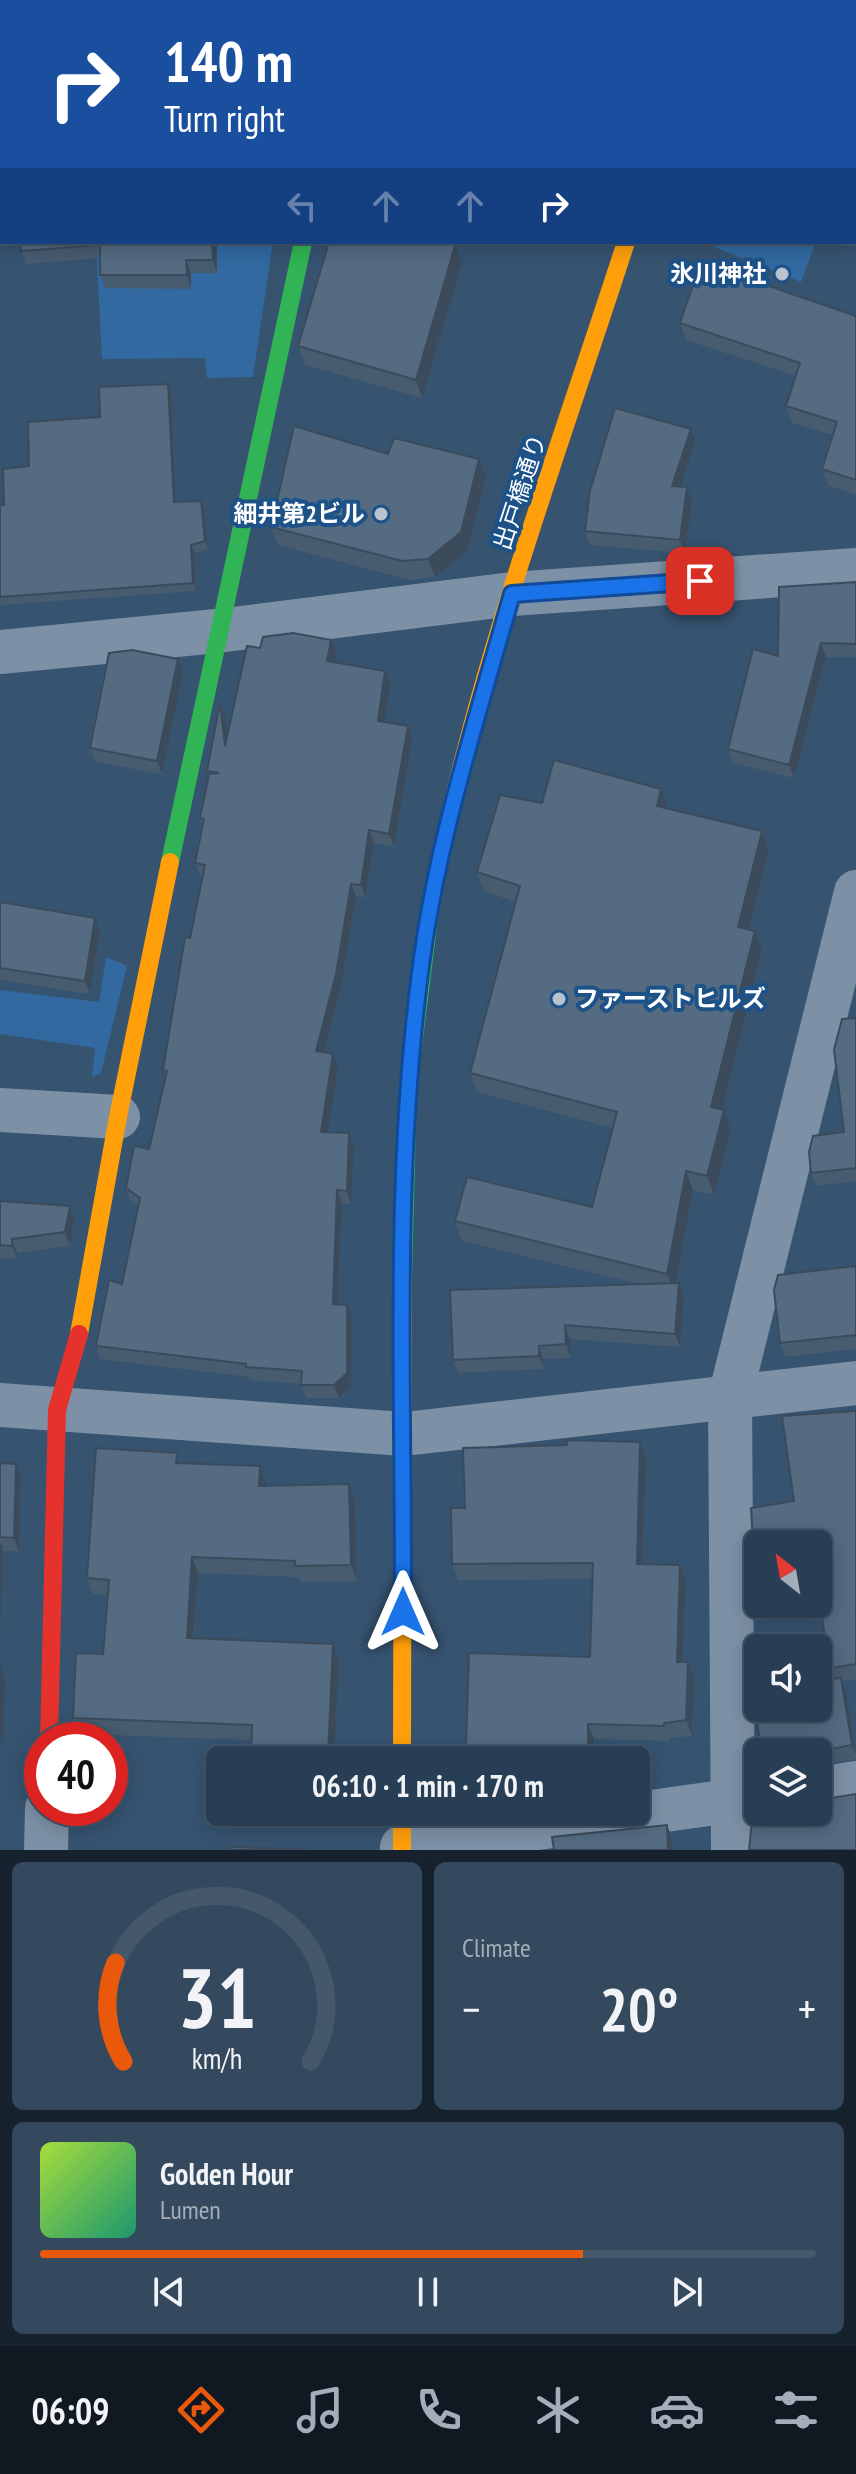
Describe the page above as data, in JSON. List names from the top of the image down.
{
  "streets": {
    "street": ["出戸橋通り"]
  },
  "places": ["氷川神社", "細井第2ビル", "ファーストヒルズ"],
  "north": "top left",
  "page": {
    "turn": ["140 m", "Turn right"],
    "limit": "40",
    "trip": "06:10 · 1 min · 170 m",
    "tile": "Climate",
    "heat": ["−", "20°", "+"],
    "song": ["Golden Hour", "Lumen"],
    "tabs": "06:09",
    "gauge": ["31", "km/h"]
  }
}
